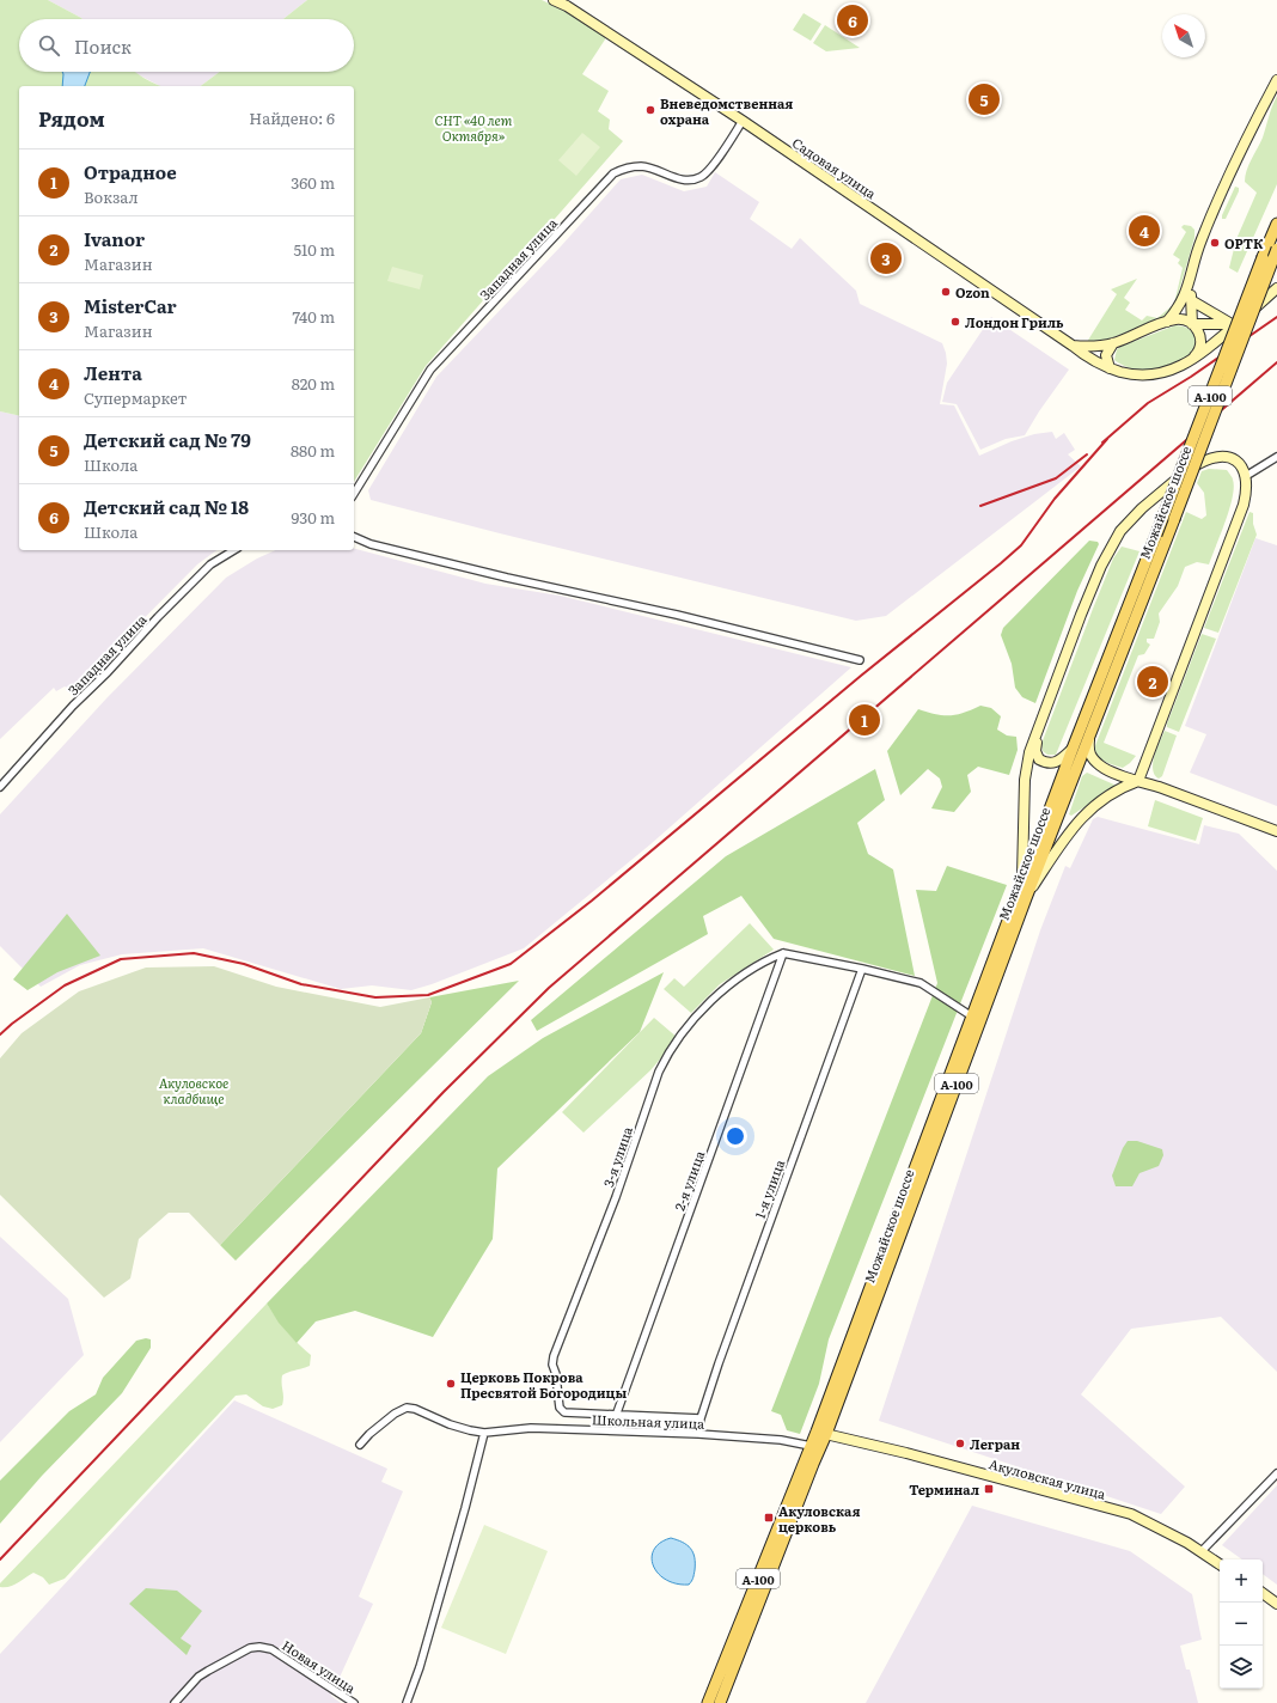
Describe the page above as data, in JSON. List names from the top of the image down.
{
  "streets": {
    "main road": ["А-100", "Можайское шоссе"],
    "street": [
      "Садовая улица",
      "Западная улица",
      "3-я улица",
      "2-я улица",
      "1-я улица",
      "Школьная улица",
      "Акуловская улица",
      "Новая улица"
    ]
  },
  "crossings": [
    ["Садовая улица", "Западная улица"],
    ["А-100", "Можайское шоссе"],
    ["А-100", "Школьная улица"],
    ["Можайское шоссе", "Школьная улица"],
    ["Можайское шоссе", "Акуловская улица"],
    ["3-я улица", "2-я улица"],
    ["1-я улица", "Школьная улица"]
  ],
  "parks": ["СНТ «40 лет Октября»", "Акуловское кладбище"],
  "places": {
    "other": [
      "Вневедомственная охрана",
      "ОРТК",
      "Ozon",
      "Лондон Гриль",
      "Церковь Покрова Пресвятой Богородицы",
      "Легран"
    ],
    "transit": ["Терминал", "Акуловская церковь"]
  },
  "north": "top left",
  "page": {
    "pins": [
      "6",
      "5",
      "4",
      "3",
      "2",
      "1"
    ],
    "search": "Поиск",
    "heading": ["Рядом", "Найдено: 6"],
    "list": [
      {
        "mark": "1",
        "name": "Отрадное",
        "note": "Вокзал",
        "value": "360 m"
      },
      {
        "mark": "2",
        "name": "Ivanor",
        "note": "Магазин",
        "value": "510 m"
      },
      {
        "mark": "3",
        "name": "MisterCar",
        "note": "Магазин",
        "value": "740 m"
      },
      {
        "mark": "4",
        "name": "Лента",
        "note": "Супермаркет",
        "value": "820 m"
      },
      {
        "mark": "5",
        "name": "Детский сад № 79",
        "note": "Школа",
        "value": "880 m"
      },
      {
        "mark": "6",
        "name": "Детский сад № 18",
        "note": "Школа",
        "value": "930 m"
      }
    ],
    "map_buttons": ["+", "−"]
  }
}
